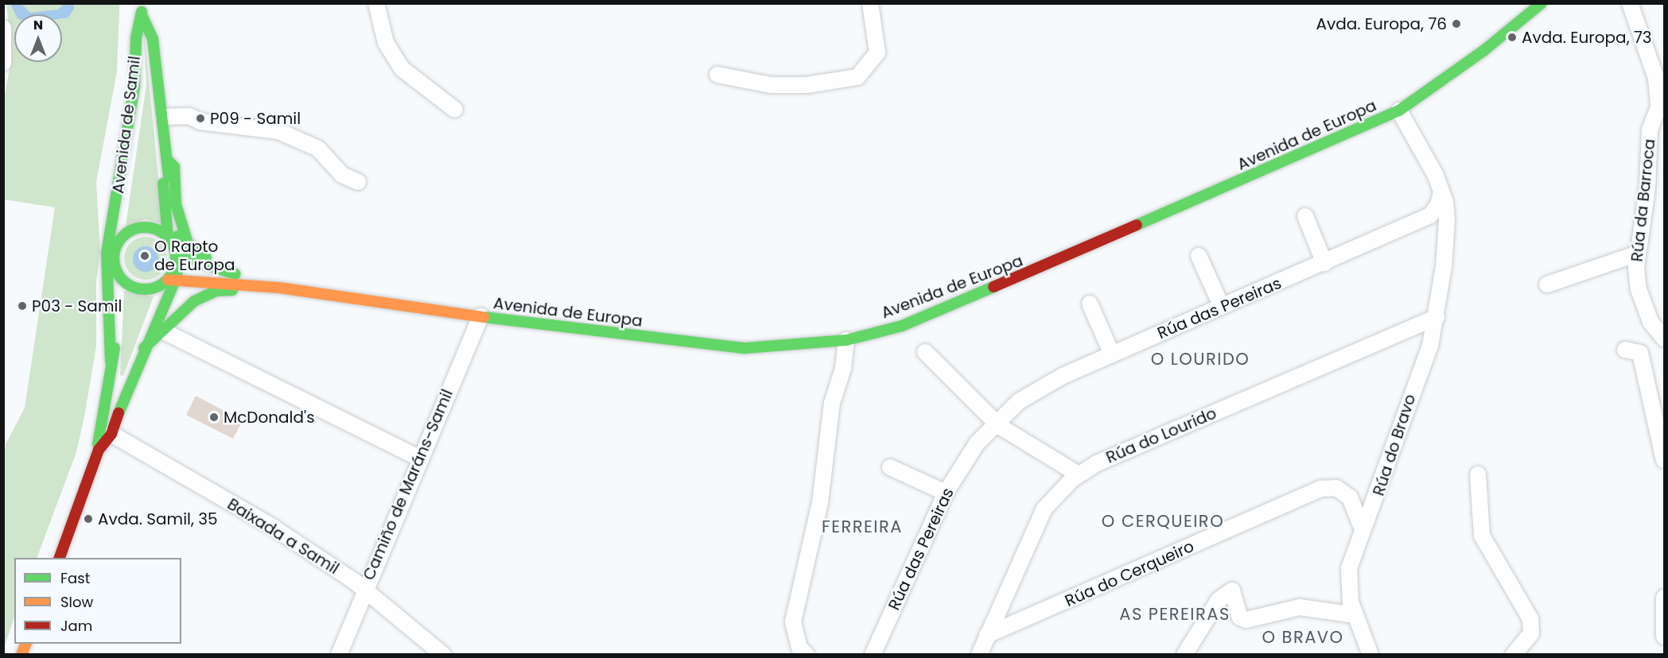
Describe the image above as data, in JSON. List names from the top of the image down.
{
  "streets": {
    "main road": ["Avenida de Samil", "Avenida de Europa"],
    "street": [
      "Rúa da Barroca",
      "Rúa das Pereiras",
      "Rúa do Lourido",
      "Rúa do Bravo",
      "Camiño de Maráns-Samil",
      "Baixada a Samil",
      "Rúa do Cerqueiro"
    ]
  },
  "crossings": [
    ["Avenida de Samil", "Avenida de Europa"],
    ["Avenida de Samil", "Baixada a Samil"],
    ["Avenida de Europa", "Rúa do Bravo"],
    ["Avenida de Europa", "Camiño de Maráns-Samil"],
    ["Rúa do Lourido", "Rúa do Bravo"],
    ["Rúa do Lourido", "Rúa do Cerqueiro"],
    ["Rúa do Bravo", "Rúa do Cerqueiro"],
    ["Camiño de Maráns-Samil", "Baixada a Samil"]
  ],
  "districts": [
    "O LOURIDO",
    "O CERQUEIRO",
    "FERREIRA",
    "AS PEREIRAS",
    "O BRAVO"
  ],
  "places": [
    "Avda. Europa, 76",
    "Avda. Europa, 73",
    "P09 - Samil",
    "O Rapto de Europa",
    "P03 - Samil",
    "McDonald's",
    "Avda. Samil, 35"
  ],
  "legend": ["Fast", "Slow", "Jam"],
  "north": "top"
}
